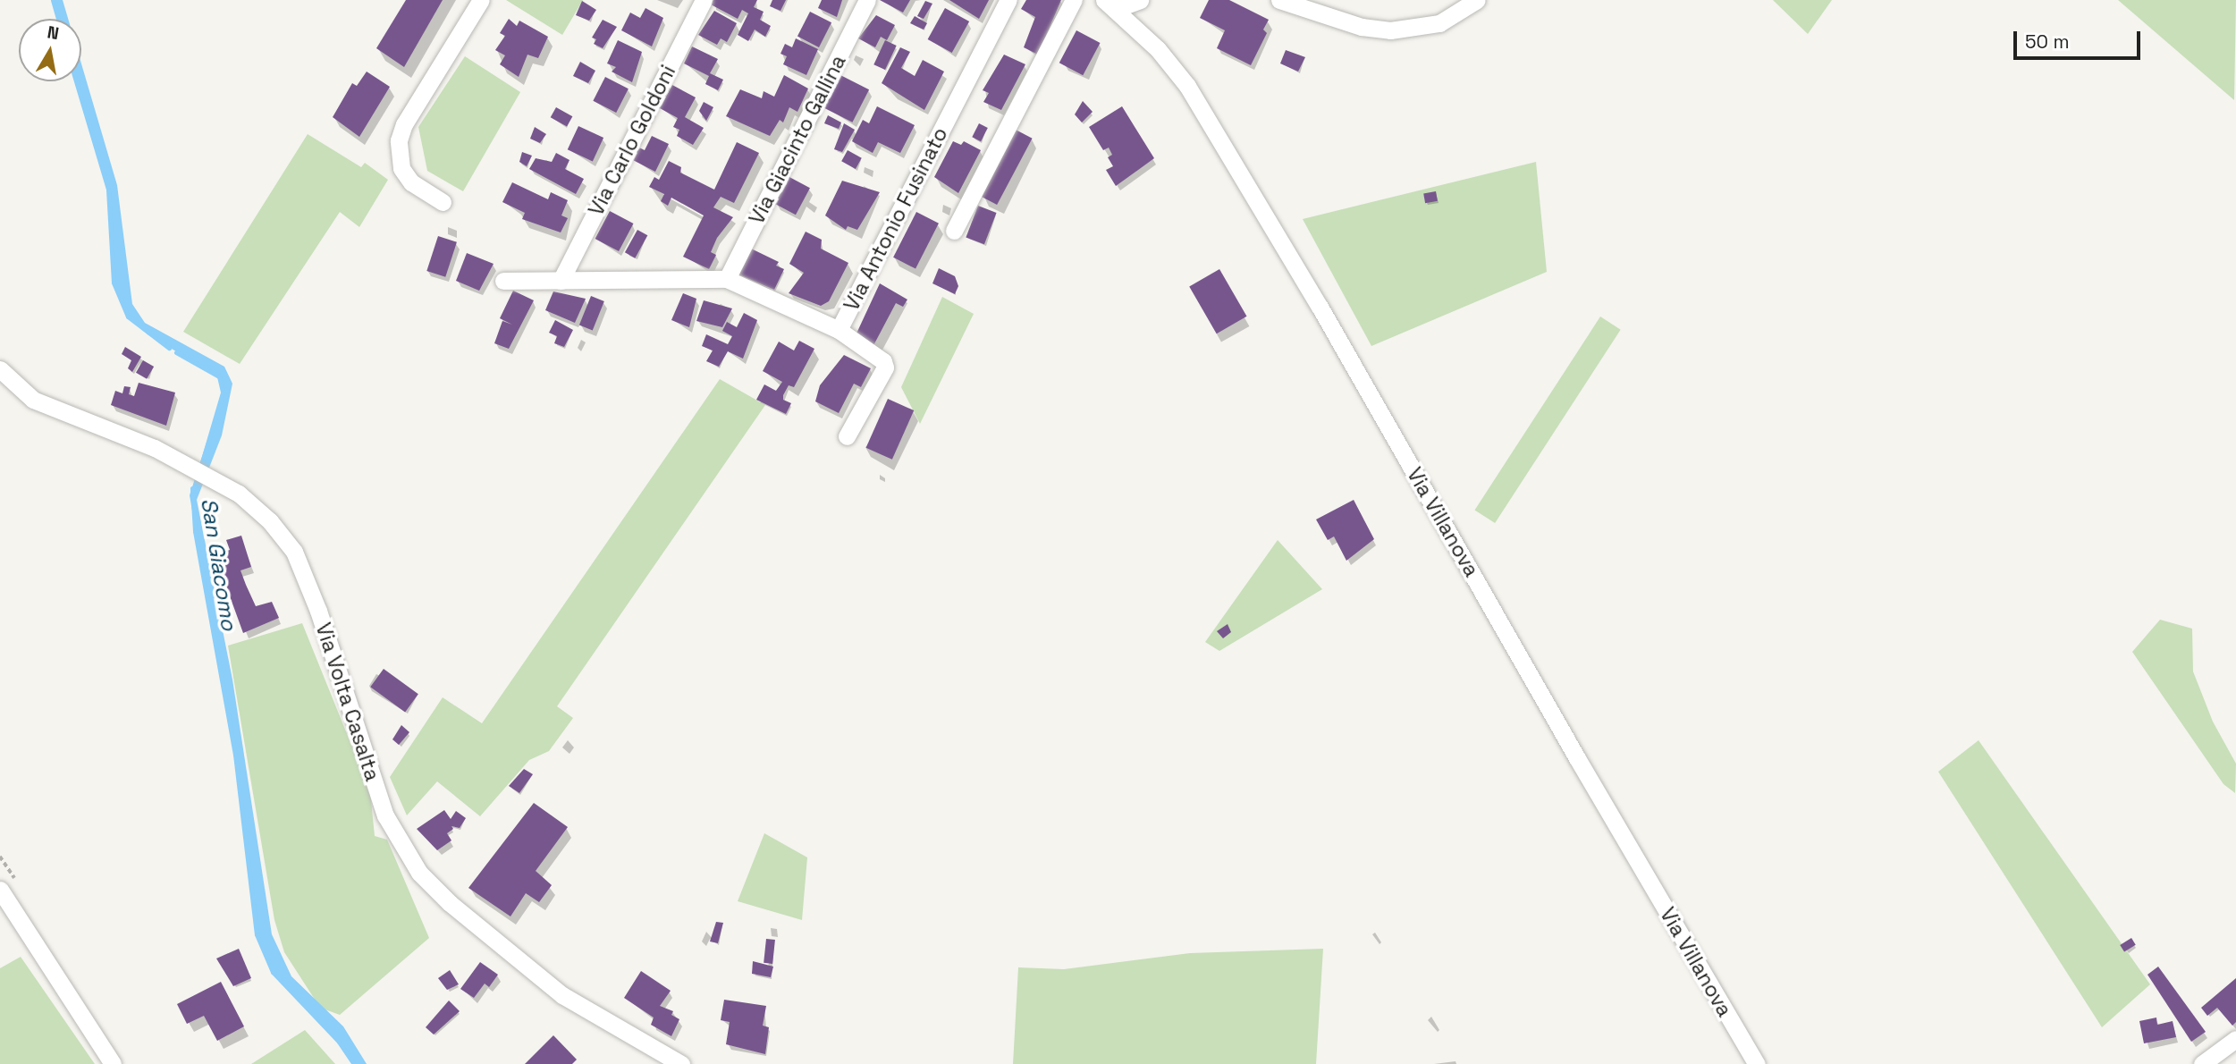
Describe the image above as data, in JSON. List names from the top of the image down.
{
  "streets": {
    "street": [
      "Via Giacinto Gallina",
      "Via Carlo Goldoni",
      "Via Antonio Fusinato",
      "Via Villanova",
      "Via Volta Casalta"
    ]
  },
  "crossings": [
    ["Via Giacinto Gallina", "Via Antonio Fusinato"],
    ["Via Carlo Goldoni", "Via Antonio Fusinato"]
  ],
  "water": ["San Giacomo"],
  "scale_bar": "50 m",
  "north": "top"
}
